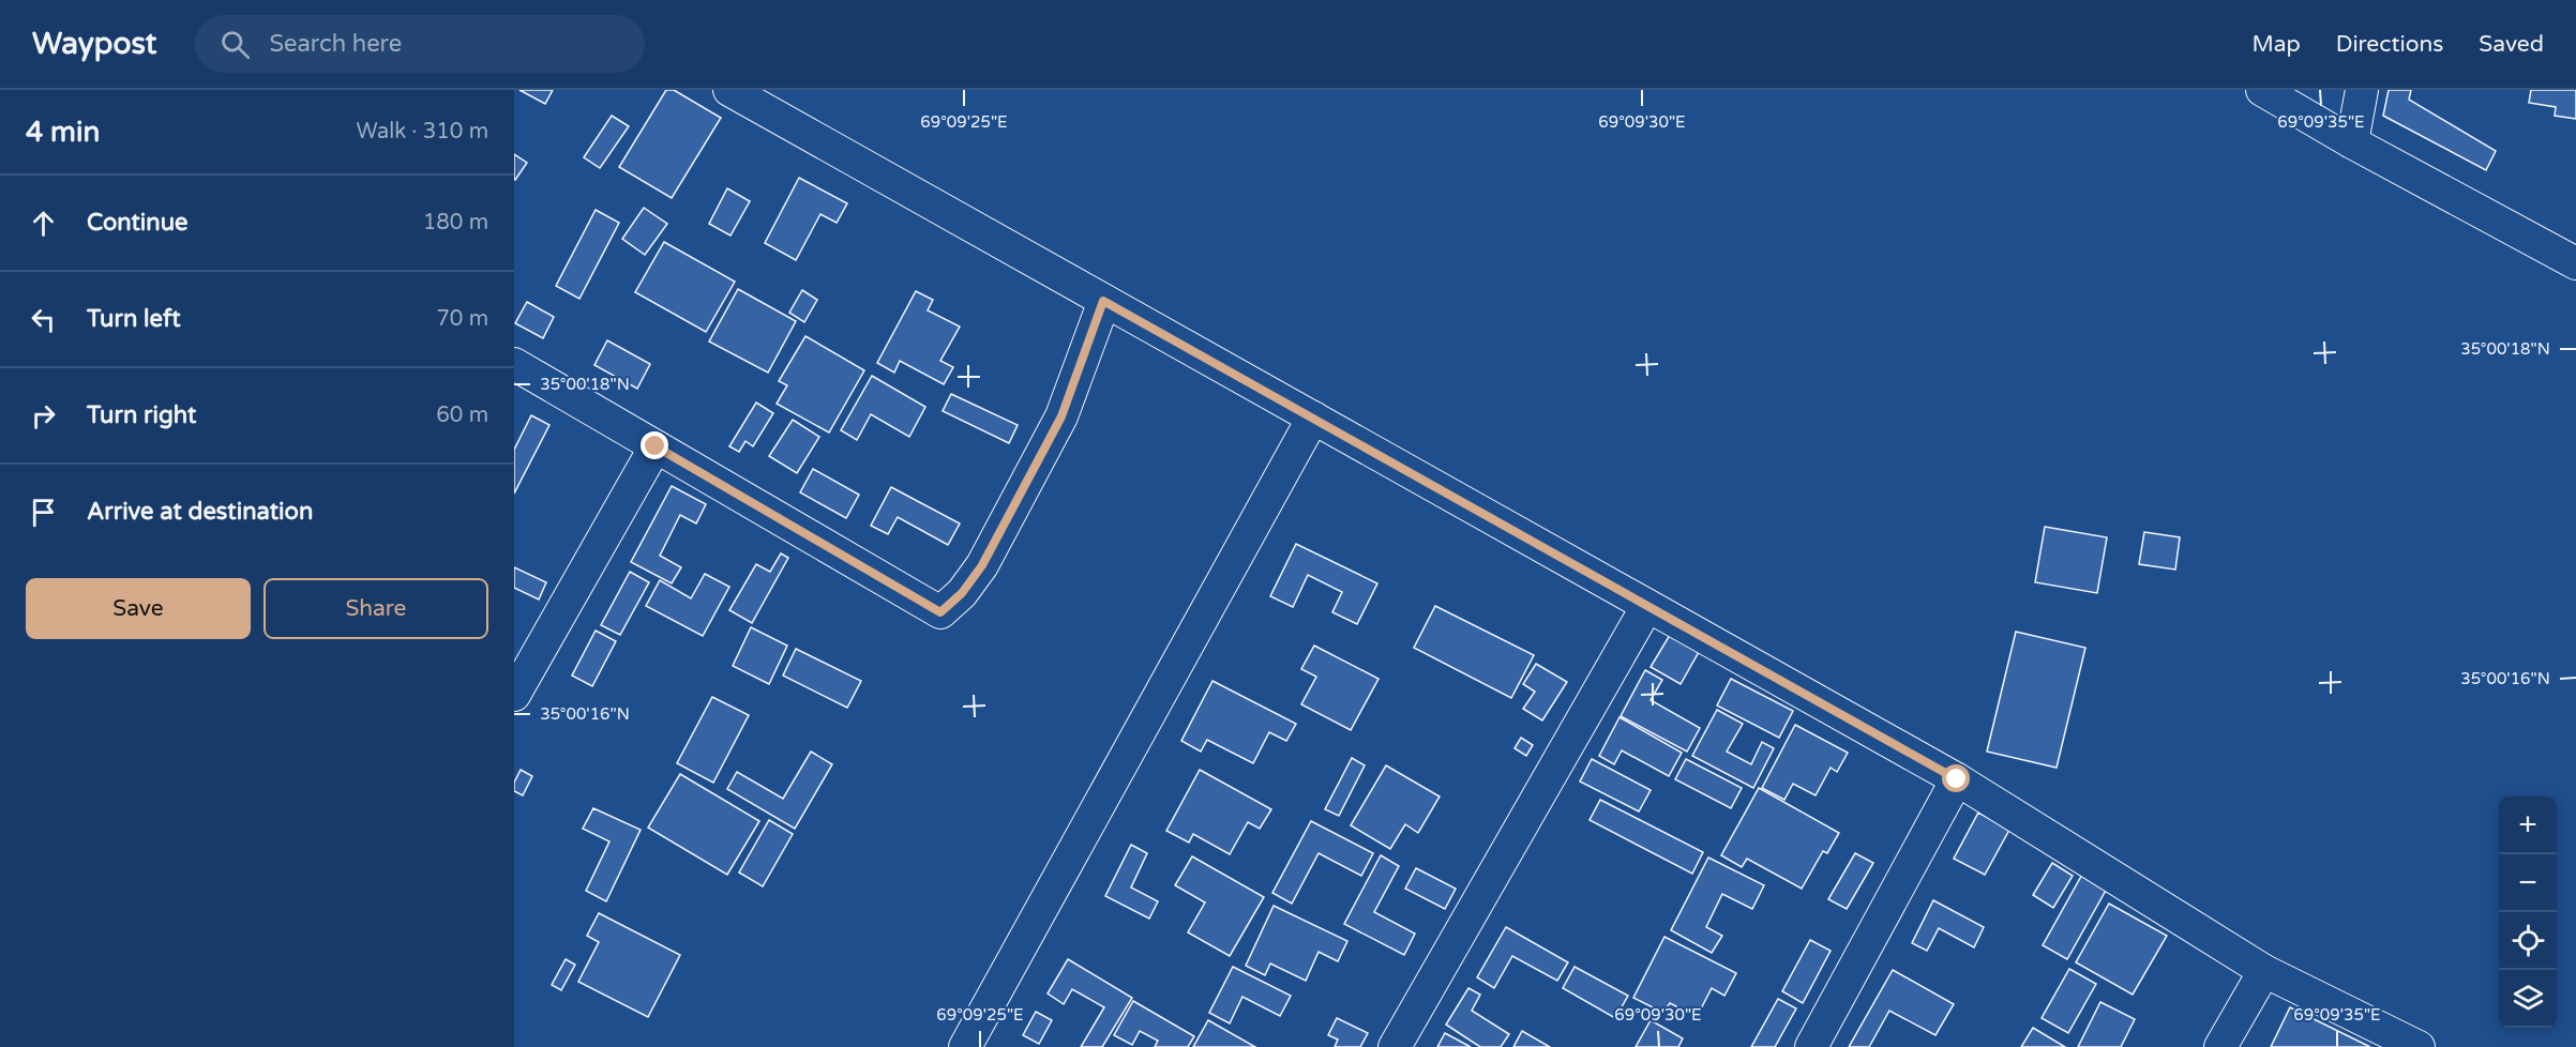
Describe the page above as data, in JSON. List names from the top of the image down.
{
  "page": {
    "header": "Waypost",
    "search": "Search here",
    "nav": ["Map", "Directions", "Saved"],
    "heading": ["4 min", "Walk · 310 m"],
    "list": [
      ["Continue", "180 m"],
      ["Turn left", "70 m"],
      ["Turn right", "60 m"],
      "Arrive at destination"
    ],
    "buttons": ["Save", "Share"],
    "map_buttons": ["+", "−"]
  },
  "coordinates": [
    "69°09'25\"E",
    "69°09'30\"E",
    "69°09'35\"E",
    "35°00'18\"N",
    "35°00'16\"N"
  ]
}
